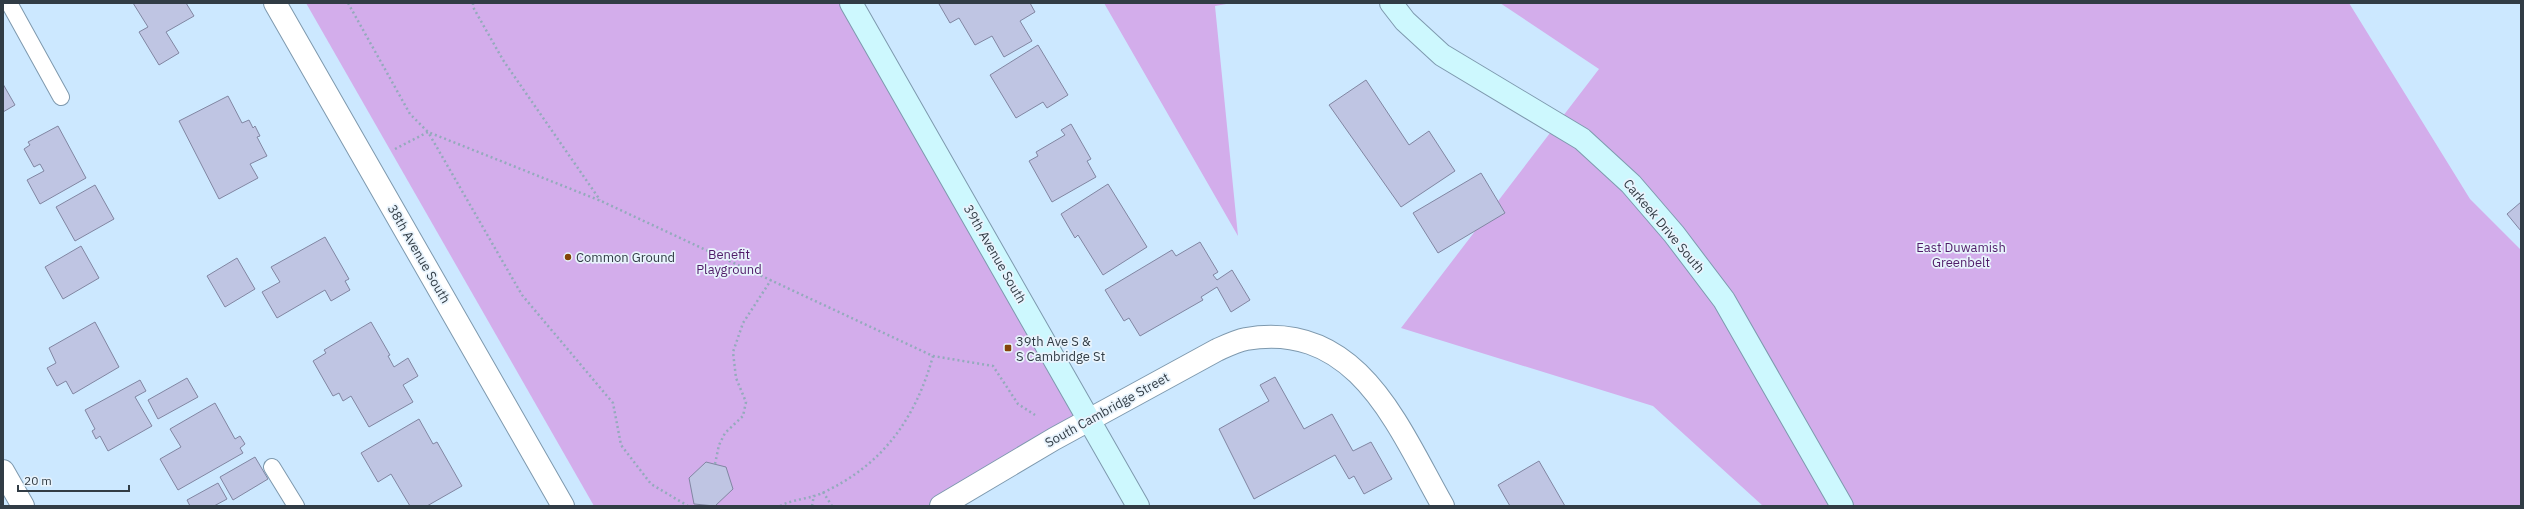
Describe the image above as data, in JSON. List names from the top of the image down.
{
  "streets": {
    "main road": ["Carkeek Drive South", "39th Avenue South"],
    "street": ["38th Avenue South", "South Cambridge Street"]
  },
  "crossings": [
    ["39th Avenue South", "South Cambridge Street"]
  ],
  "parks": ["East Duwamish Greenbelt", "Benefit Playground"],
  "places": {
    "other": ["Common Ground"],
    "transit": ["39th Ave S & S Cambridge St"]
  },
  "scale_bar": "20 m"
}
